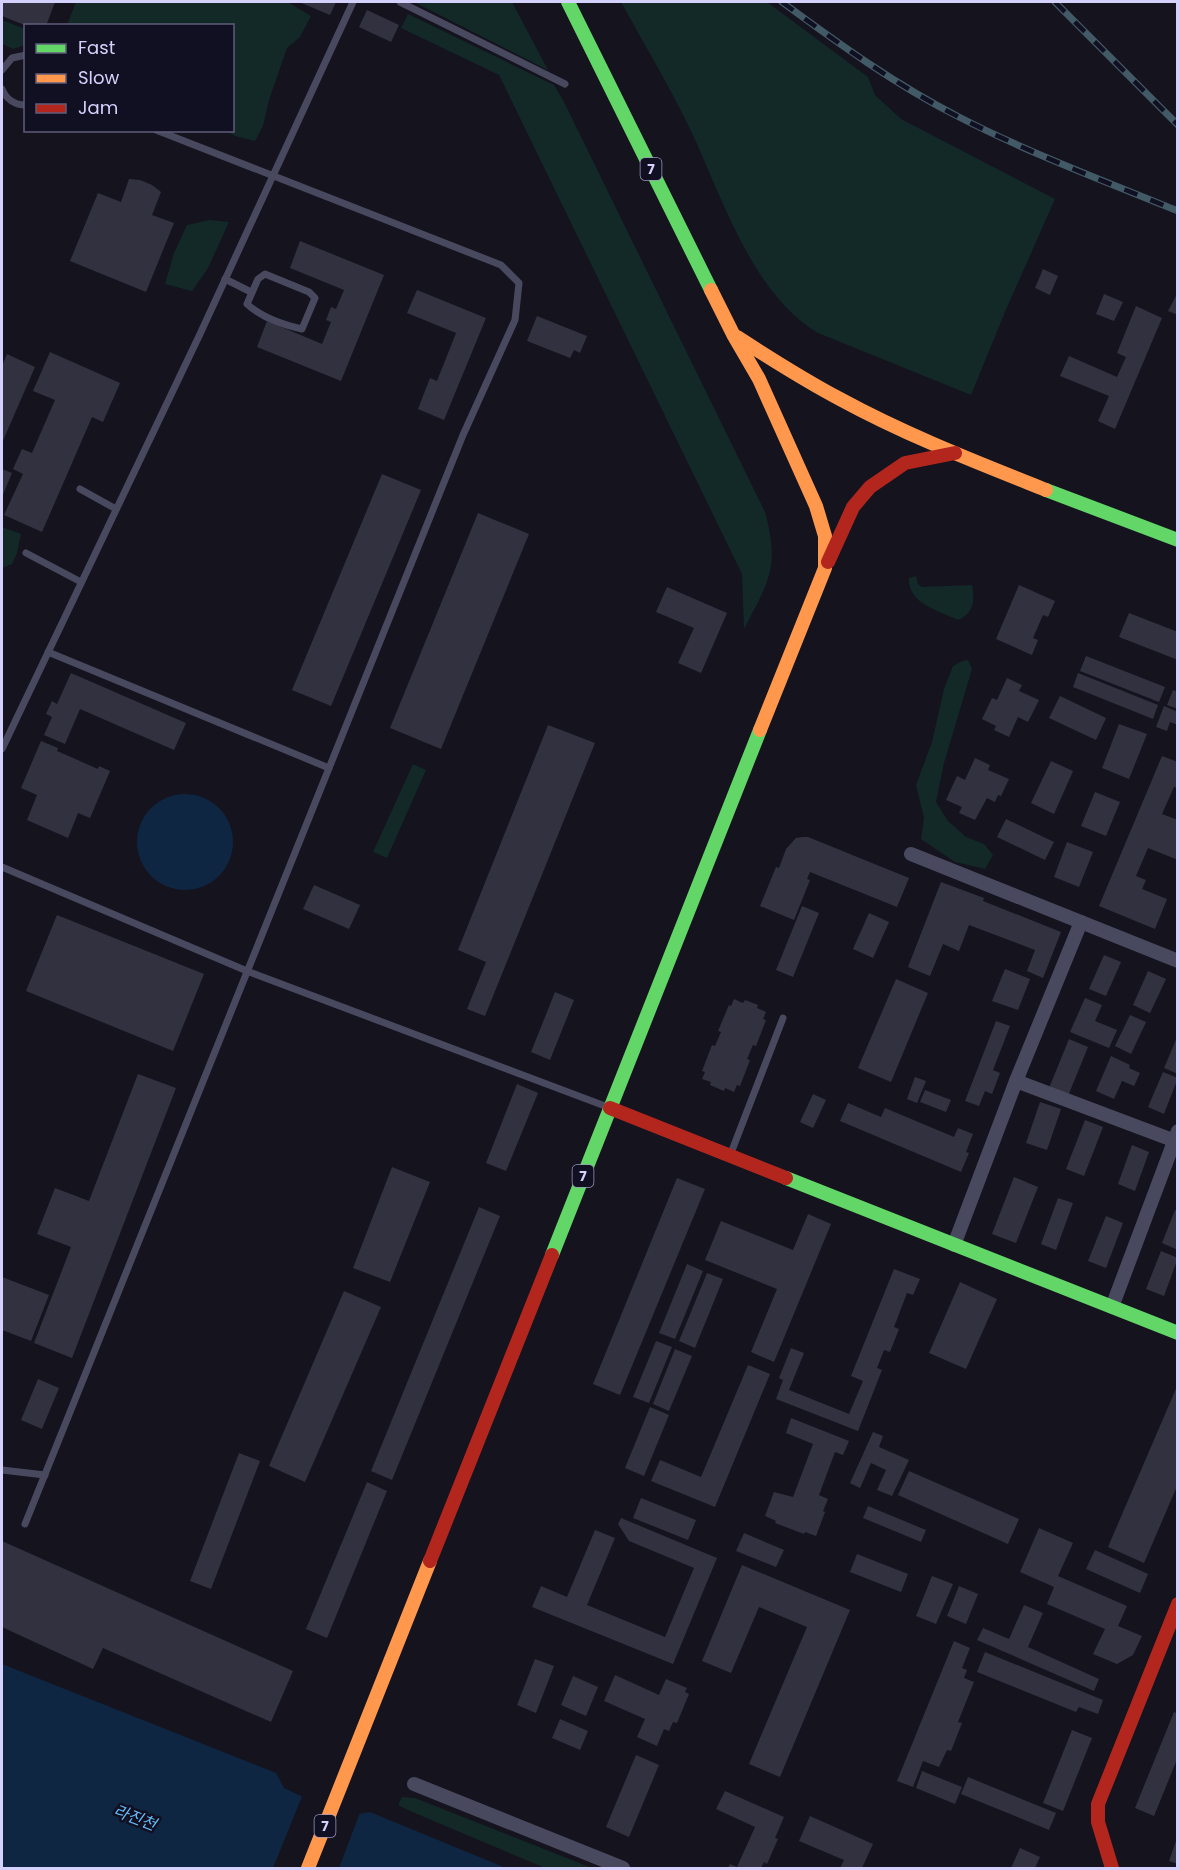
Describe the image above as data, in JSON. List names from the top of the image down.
{
  "streets": {
    "main road": ["7"]
  },
  "water": ["라진천"],
  "legend": ["Fast", "Slow", "Jam"]
}
